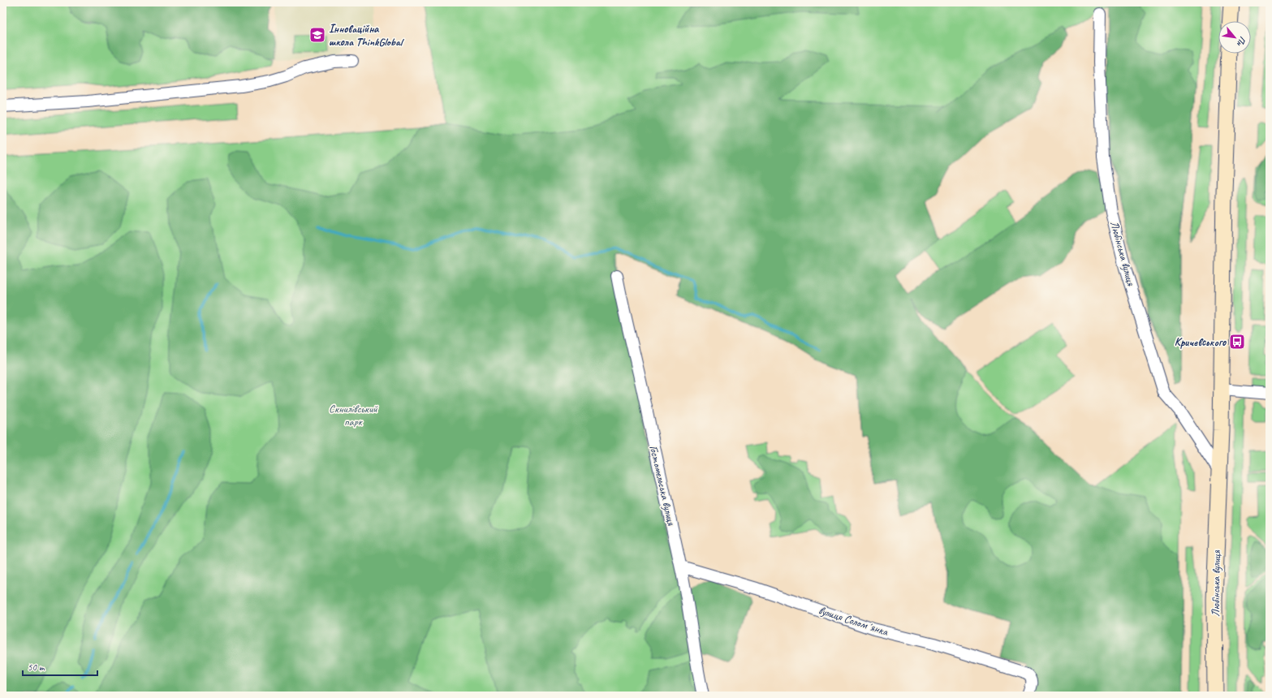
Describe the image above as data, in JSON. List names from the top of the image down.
{
  "streets": {
    "main road": ["Любінська вулиця"],
    "street": ["Гостомельська вулиця", "вулиця Соломʼянка"]
  },
  "crossings": [
    ["Гостомельська вулиця", "вулиця Соломʼянка"]
  ],
  "parks": ["Скнилівський парк"],
  "places": {
    "school or university": ["Інноваційна школа ThinkGlobal"],
    "bus stop": ["Кричевського"]
  },
  "scale_bar": "50 m",
  "north": "bottom right"
}
